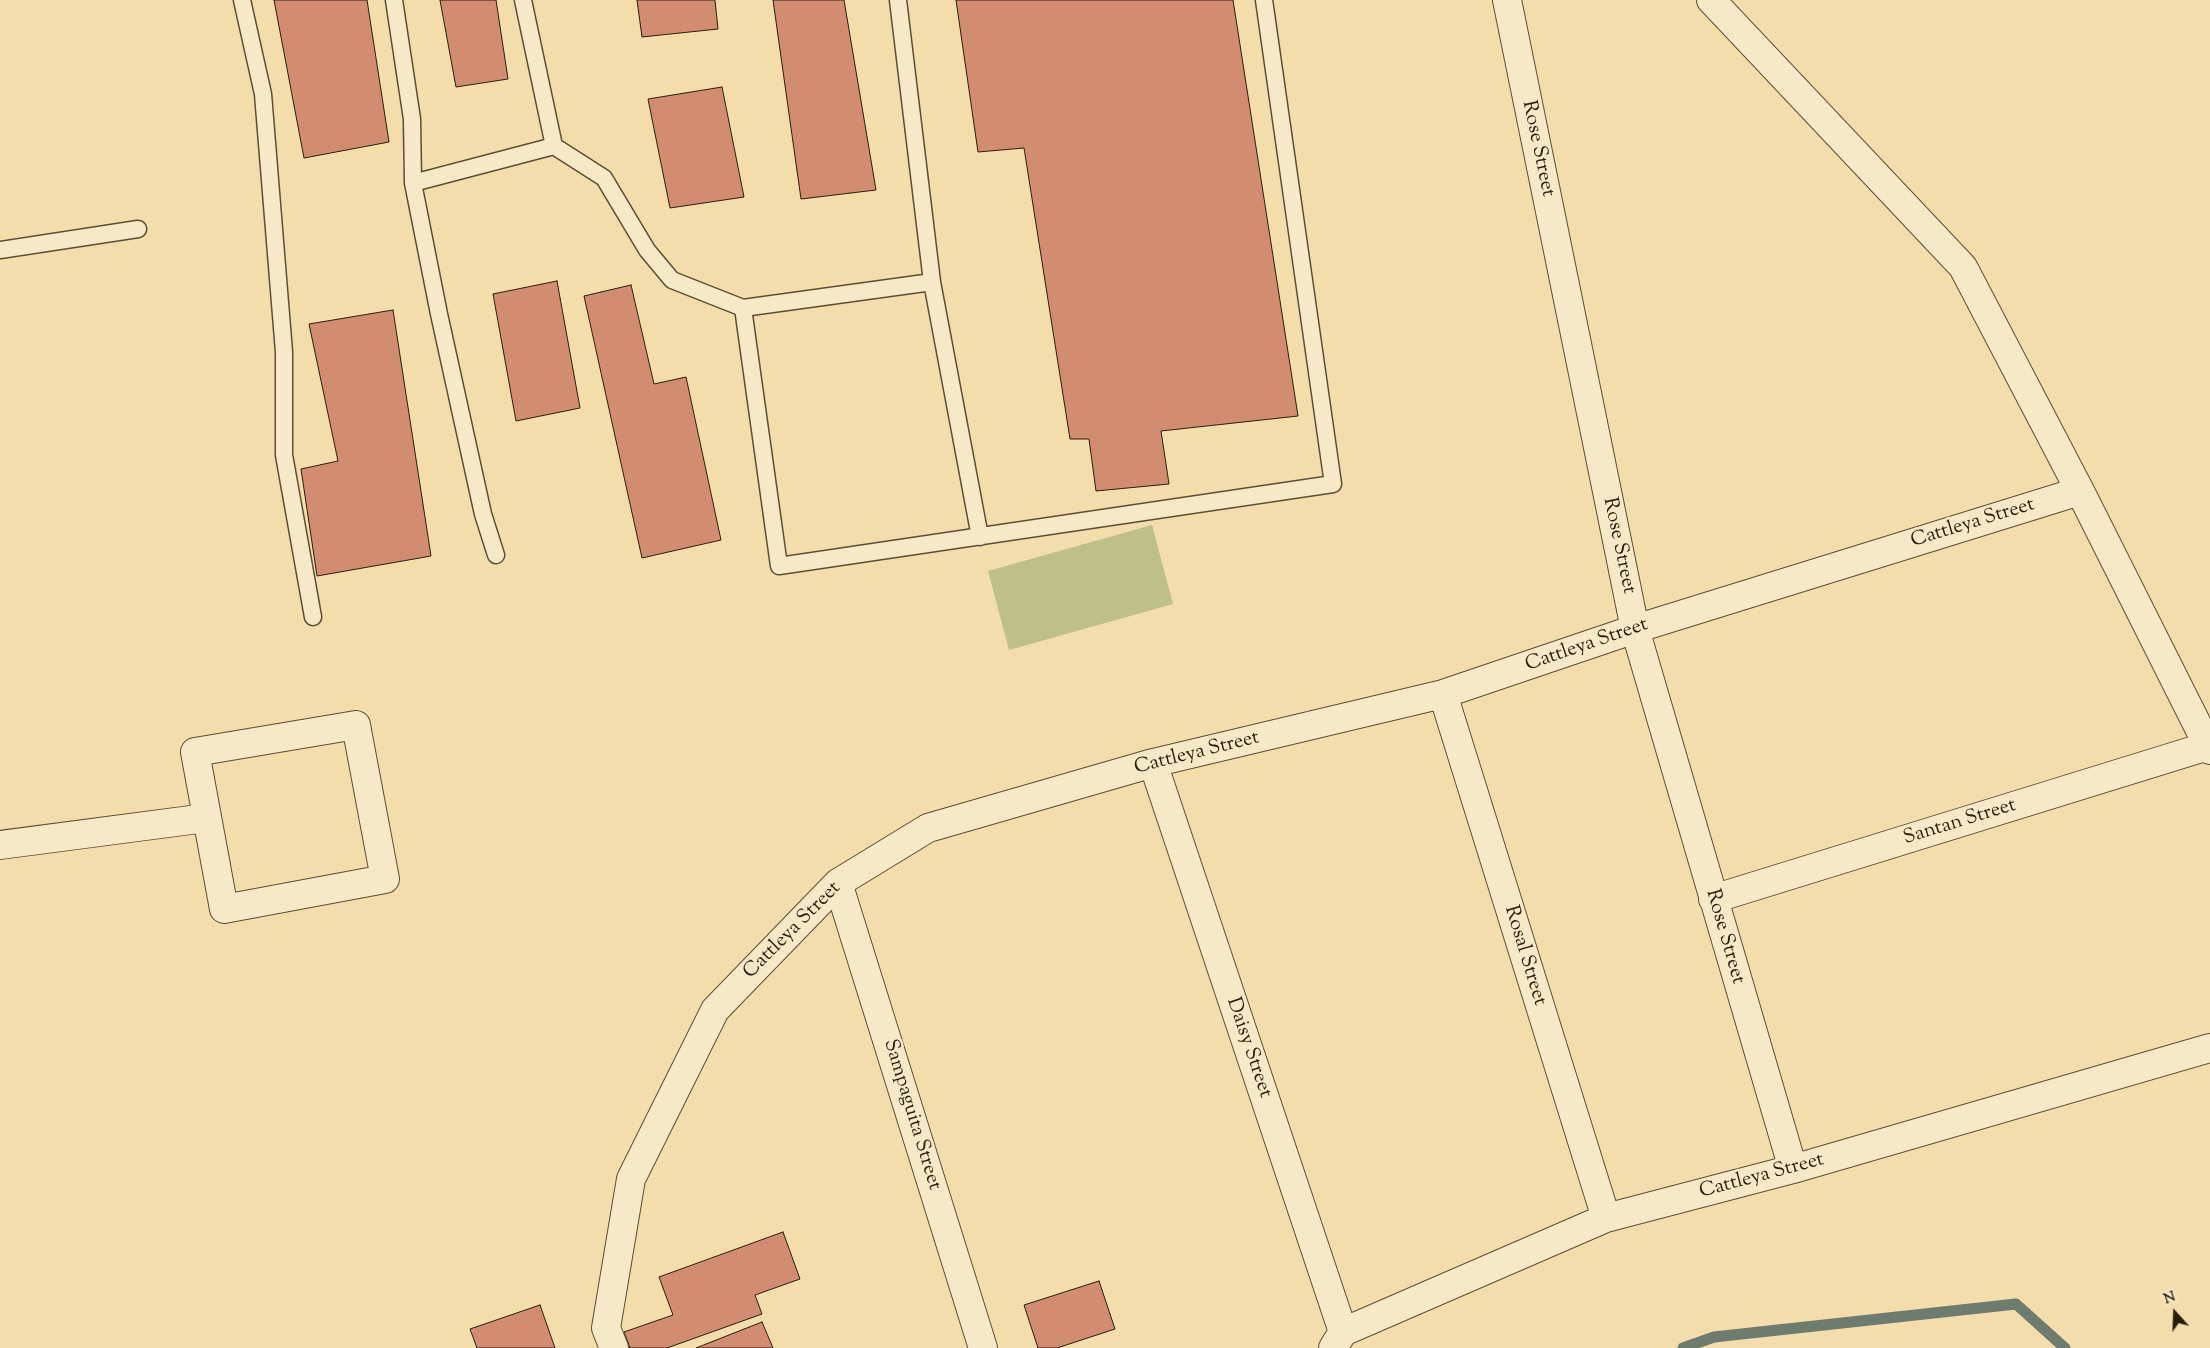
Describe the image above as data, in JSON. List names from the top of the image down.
{
  "streets": {
    "street": [
      "Rose Street",
      "Cattleya Street",
      "Santan Street",
      "Rosal Street",
      "Daisy Street",
      "Sampaguita Street"
    ]
  },
  "crossings": [
    ["Rose Street", "Cattleya Street"],
    ["Rose Street", "Santan Street"],
    ["Cattleya Street", "Rosal Street"],
    ["Cattleya Street", "Daisy Street"],
    ["Cattleya Street", "Sampaguita Street"]
  ],
  "north": "top"
}
